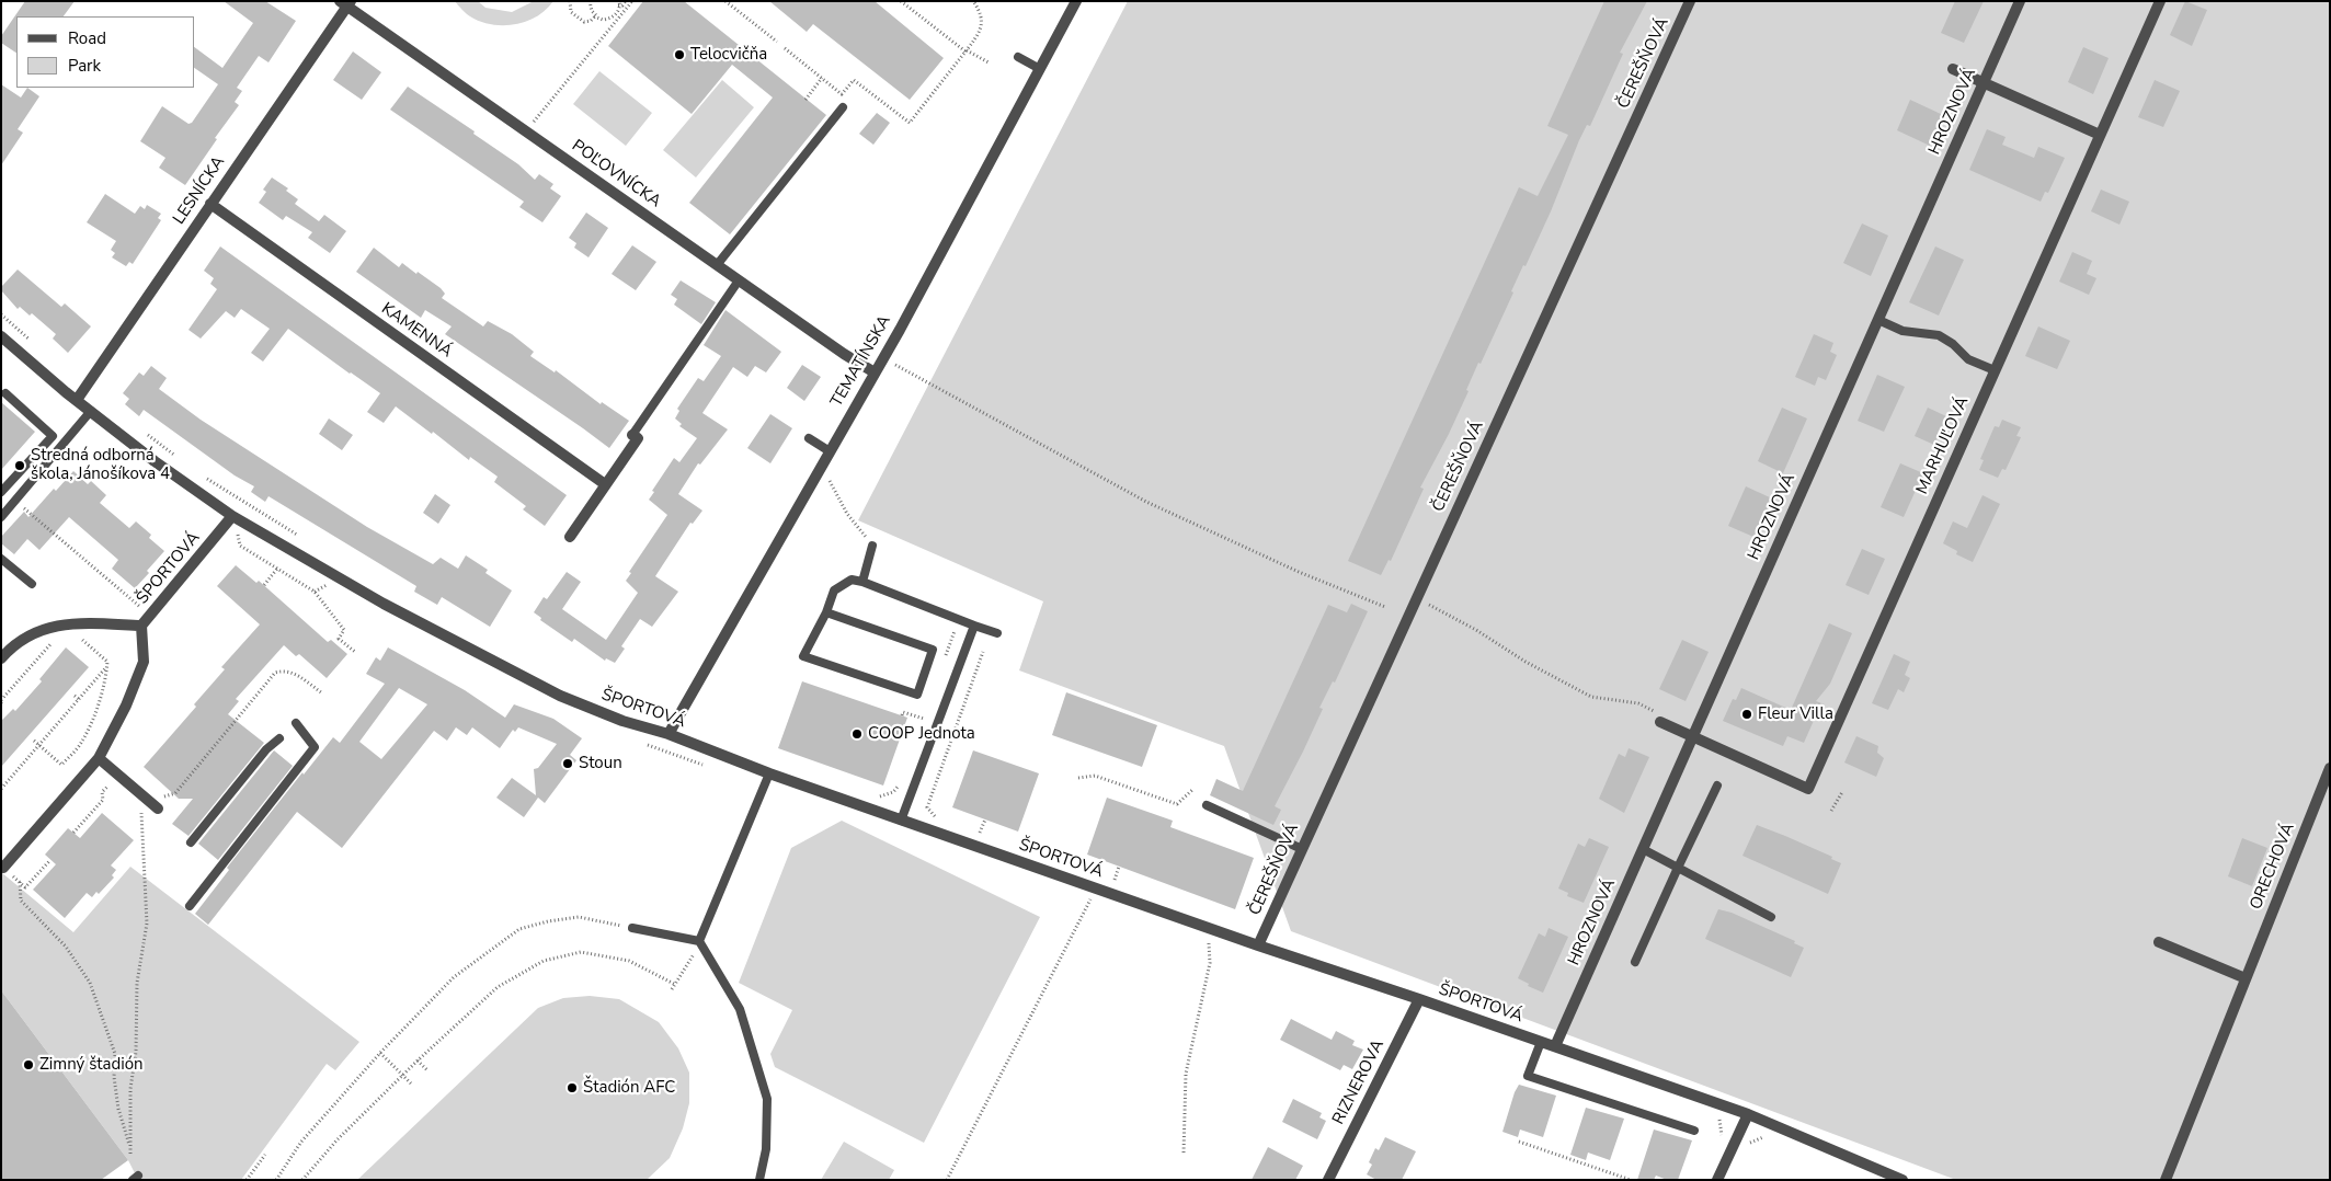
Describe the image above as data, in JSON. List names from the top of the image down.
{
  "streets": {
    "street": [
      "ČEREŠŇOVÁ",
      "HROZNOVÁ",
      "POĽOVNÍCKA",
      "LESNÍCKA",
      "KAMENNÁ",
      "TEMATÍNSKA",
      "MARHUĽOVÁ",
      "ŠPORTOVÁ",
      "ORECHOVÁ",
      "RIZNEROVA"
    ]
  },
  "crossings": [
    ["ČEREŠŇOVÁ", "ŠPORTOVÁ"],
    ["HROZNOVÁ", "MARHUĽOVÁ"],
    ["HROZNOVÁ", "ŠPORTOVÁ"],
    ["POĽOVNÍCKA", "LESNÍCKA"],
    ["POĽOVNÍCKA", "TEMATÍNSKA"],
    ["LESNÍCKA", "KAMENNÁ"],
    ["LESNÍCKA", "ŠPORTOVÁ"],
    ["TEMATÍNSKA", "ŠPORTOVÁ"],
    ["ŠPORTOVÁ", "RIZNEROVA"]
  ],
  "places": [
    "Telocvičňa",
    "Stredná odborná škola, Jánošíkova 4",
    "Fleur Villa",
    "COOP Jednota",
    "Stoun",
    "Zimný štadión",
    "Štadión AFC"
  ],
  "legend": ["Road", "Park"]
}
